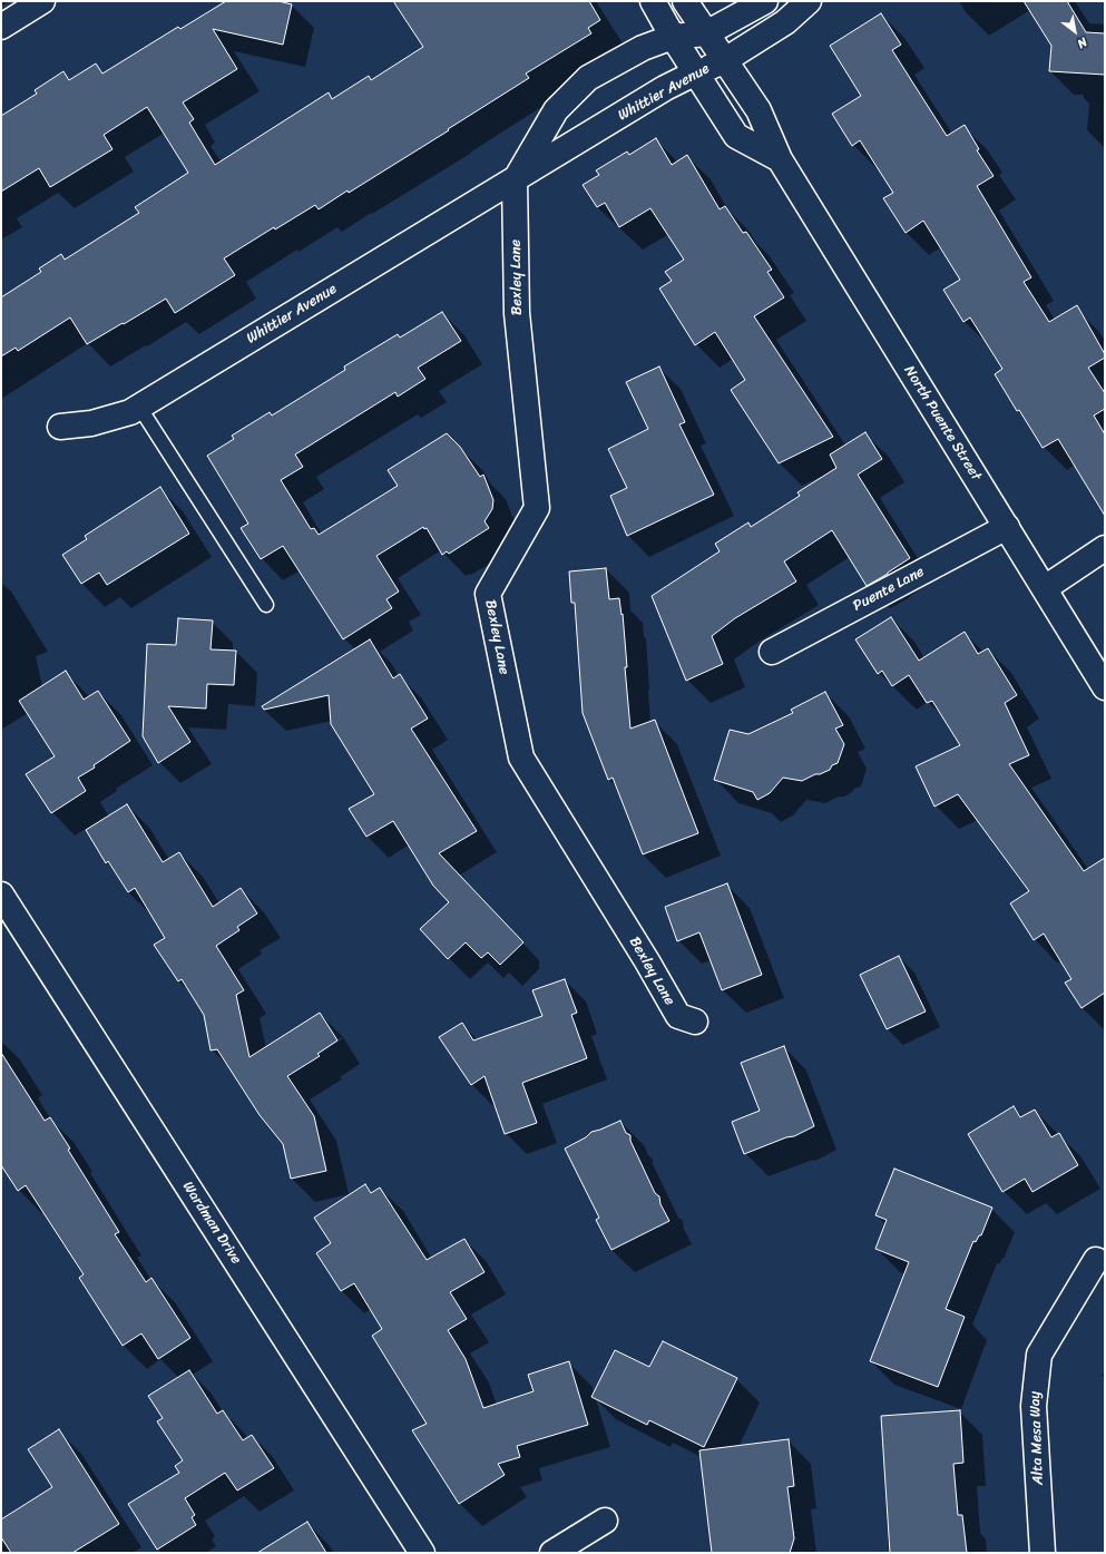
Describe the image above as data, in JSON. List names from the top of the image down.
{
  "streets": {
    "street": [
      "Whittier Avenue",
      "Bexley Lane",
      "North Puente Street",
      "Puente Lane",
      "Wardman Drive",
      "Alta Mesa Way"
    ]
  },
  "crossings": [
    ["Whittier Avenue", "Bexley Lane"],
    ["Whittier Avenue", "North Puente Street"],
    ["North Puente Street", "Puente Lane"]
  ],
  "north": "bottom right"
}
